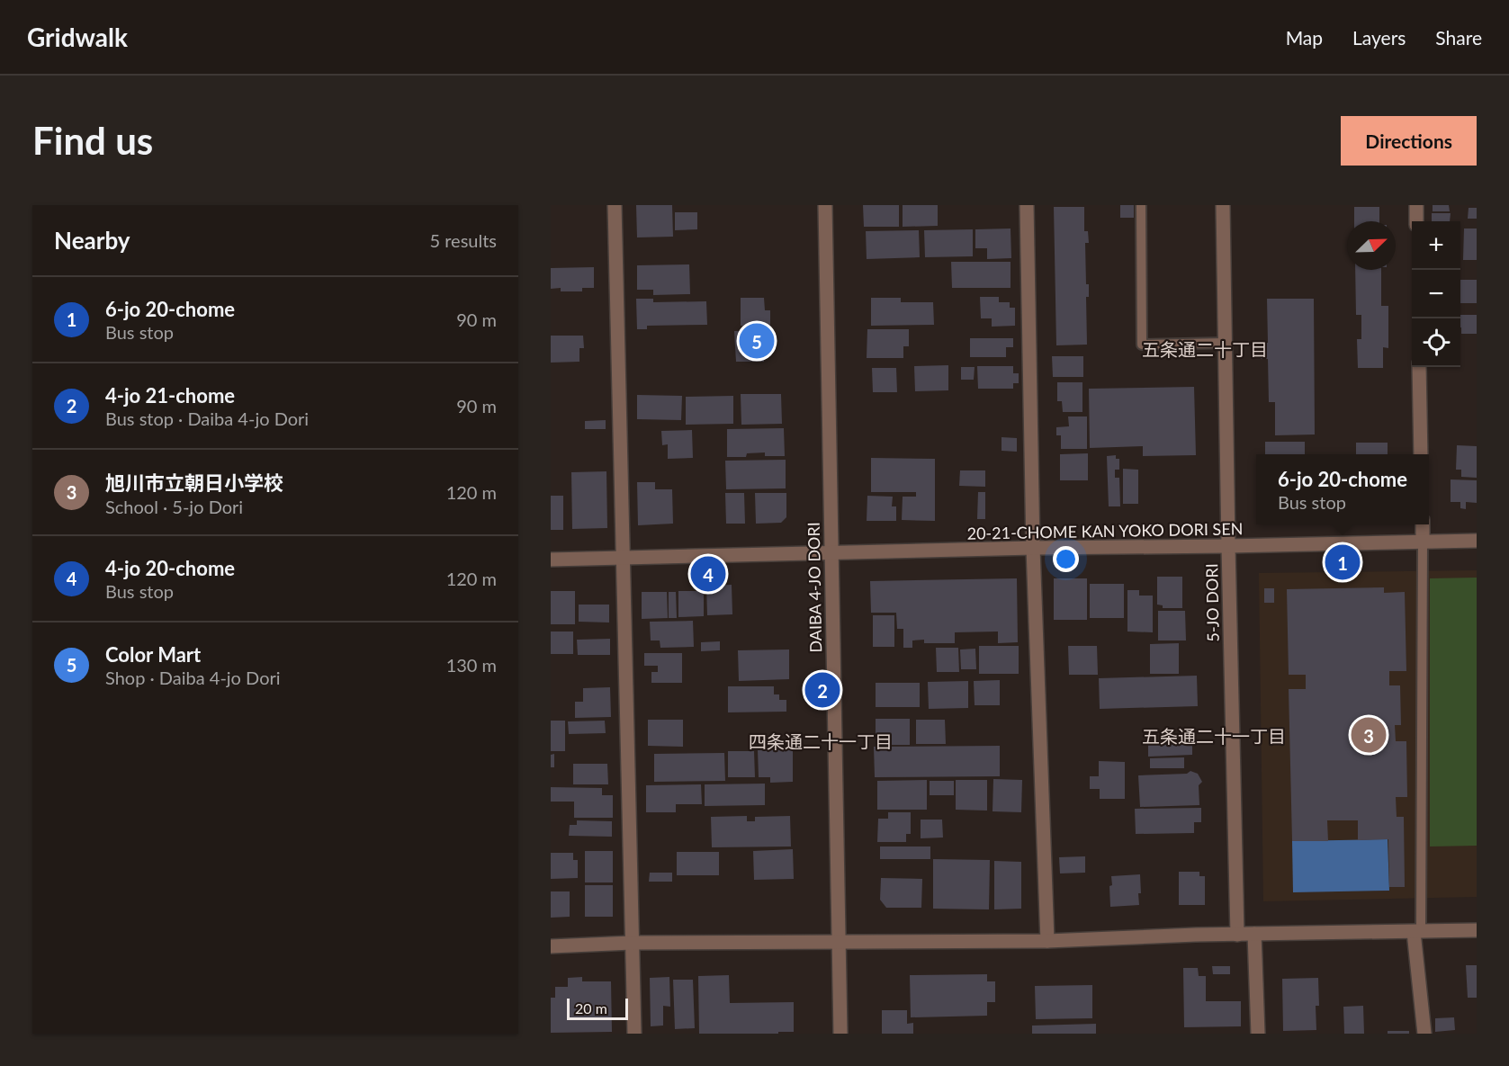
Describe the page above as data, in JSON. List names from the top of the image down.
{
  "streets": {
    "street": ["20-21-CHOME KAN YOKO DORI SEN", "DAIBA 4-JO DORI", "5-JO DORI"]
  },
  "crossings": [
    ["20-21-CHOME KAN YOKO DORI SEN", "DAIBA 4-JO DORI"],
    ["20-21-CHOME KAN YOKO DORI SEN", "5-JO DORI"]
  ],
  "districts": ["五条通二十丁目", "五条通二十一丁目", "四条通二十一丁目"],
  "scale_bar": "20 m",
  "north": "top right",
  "page": {
    "header": "Gridwalk",
    "nav": ["Map", "Layers", "Share"],
    "buttons": "Directions",
    "title": "Find us",
    "heading": ["Nearby", "5 results"],
    "map_buttons": ["+", "−"],
    "list": [
      {
        "mark": "1",
        "name": "6-jo 20-chome",
        "note": "Bus stop",
        "value": "90 m"
      },
      {
        "mark": "2",
        "name": "4-jo 21-chome",
        "note": "Bus stop · Daiba 4-jo Dori",
        "value": "90 m"
      },
      {
        "mark": "3",
        "name": "旭川市立朝日小学校",
        "note": "School · 5-jo Dori",
        "value": "120 m"
      },
      {
        "mark": "4",
        "name": "4-jo 20-chome",
        "note": "Bus stop",
        "value": "120 m"
      },
      {
        "mark": "5",
        "name": "Color Mart",
        "note": "Shop · Daiba 4-jo Dori",
        "value": "130 m"
      }
    ],
    "pins": [
      "5",
      "1",
      "4",
      "2",
      "3"
    ],
    "popup": ["6-jo 20-chome", "Bus stop"],
    "scale": "20 m"
  }
}
